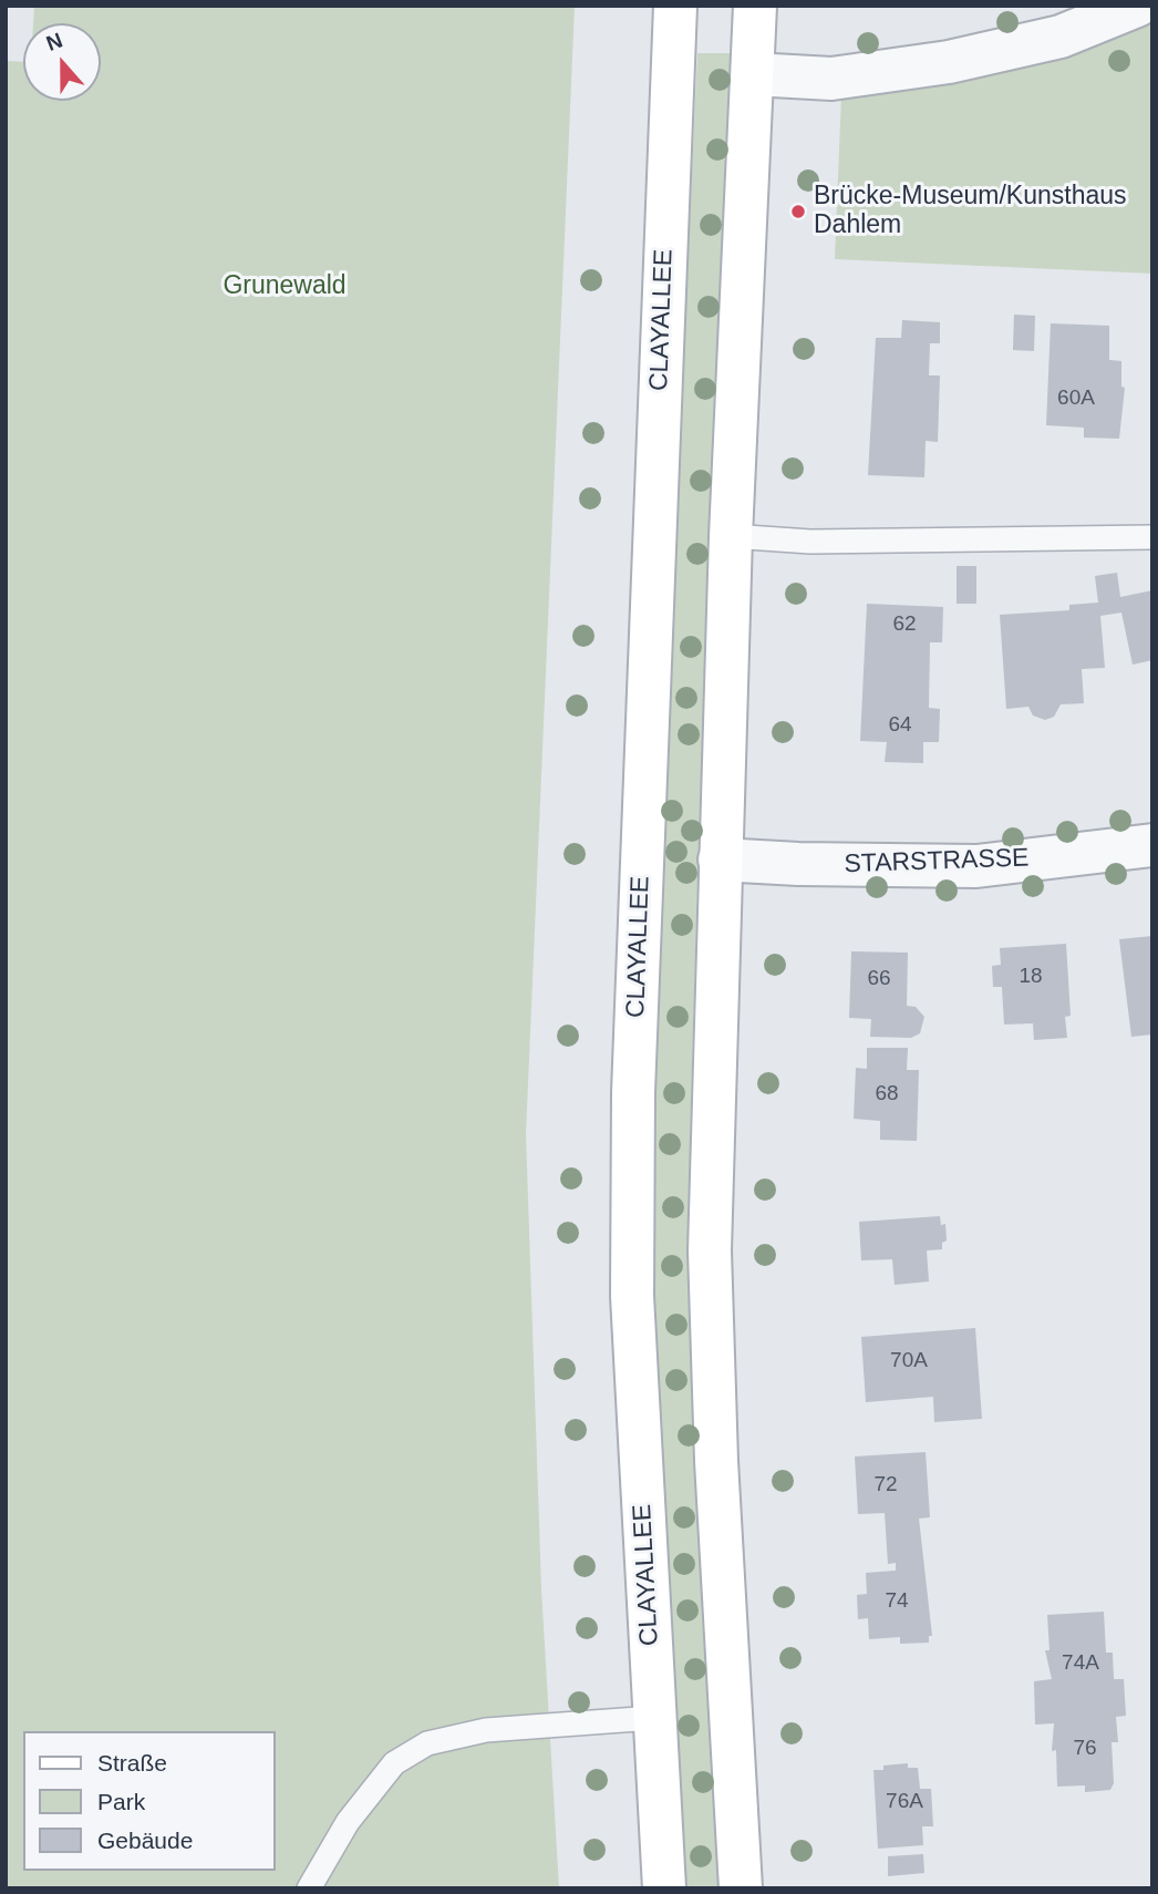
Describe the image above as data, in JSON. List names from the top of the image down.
{
  "streets": {
    "main road": ["CLAYALLEE"],
    "street": ["STARSTRASSE"]
  },
  "parks": ["Grunewald"],
  "places": ["Brücke-Museum/Kunsthaus Dahlem"],
  "house_numbers": [
    "60A",
    "62",
    "64",
    "18",
    "66",
    "68",
    "70A",
    "72",
    "74",
    "74A",
    "76",
    "76A"
  ],
  "legend": ["Straße", "Park", "Gebäude"],
  "north": "top"
}
